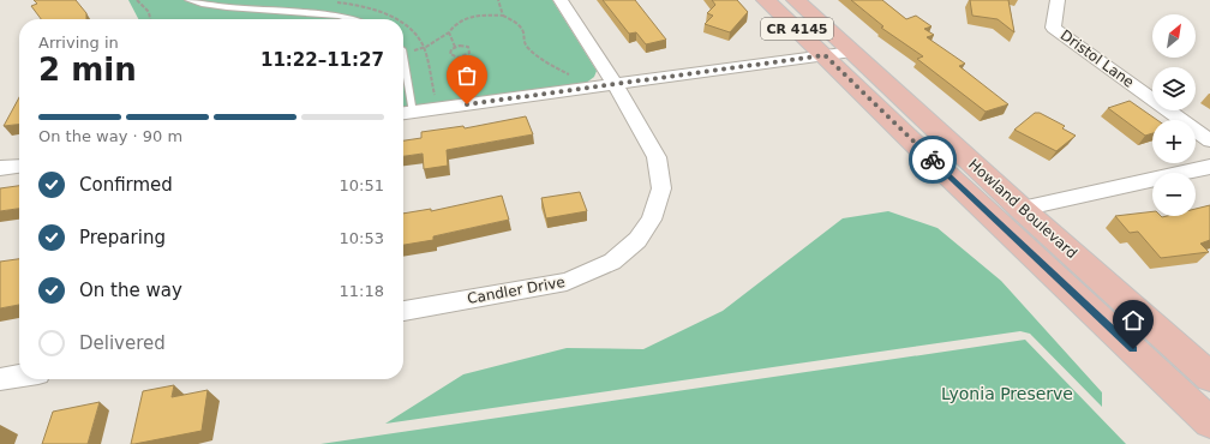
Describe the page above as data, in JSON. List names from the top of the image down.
{
  "streets": {
    "main road": ["CR 4145", "Howland Boulevard"],
    "street": ["Dristol Lane", "Candler Drive"]
  },
  "parks": ["Lyonia Preserve"],
  "north": "top right",
  "page": {
    "map_buttons": ["+", "−"],
    "heading": ["2 min", "Arriving in", "11:22–11:27"],
    "bar": "On the way · 90 m",
    "list": [
      ["Confirmed", "10:51"],
      ["Preparing", "10:53"],
      ["On the way", "11:18"],
      "Delivered"
    ]
  }
}
